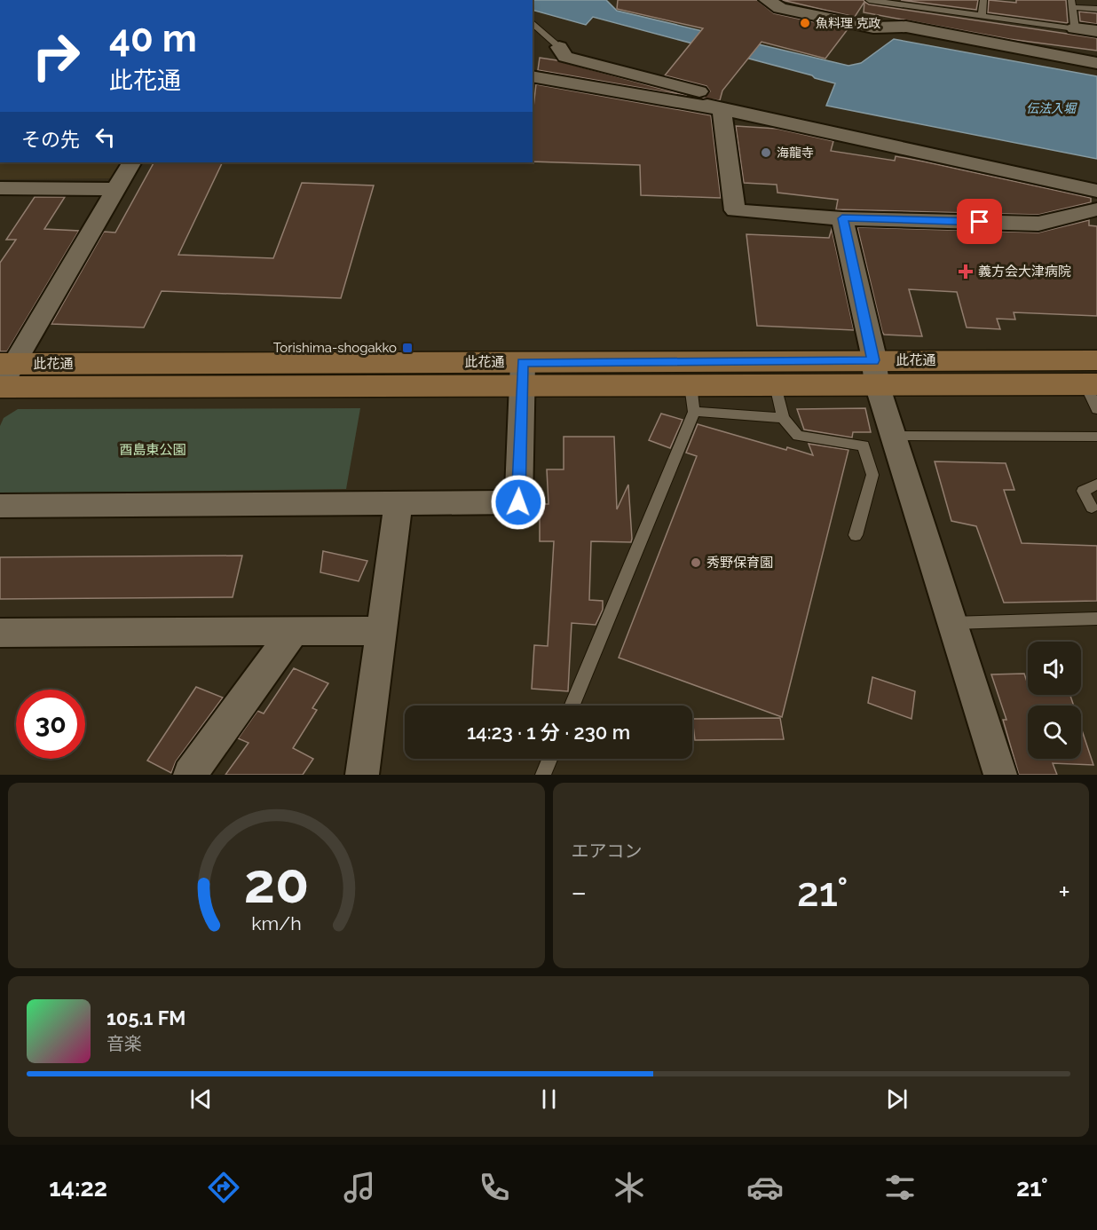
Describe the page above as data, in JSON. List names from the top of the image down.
{
  "streets": {
    "street": ["此花通"]
  },
  "water": ["伝法入堀"],
  "parks": ["酉島東公園"],
  "places": {
    "other": ["魚料理 克政", "海龍寺", "秀野保育園"],
    "health": ["義方会大津病院"],
    "transit": ["Torishima-shogakko"]
  },
  "page": {
    "turn": ["40 m", "此花通"],
    "then": "その先",
    "limit": "30",
    "trip": "14:23 · 1 分 · 230 m",
    "tile": "エアコン",
    "heat": ["−", "21°", "+"],
    "song": ["105.1 FM", "音楽"],
    "tabs": ["14:22", "21°"],
    "gauge": ["20", "km/h"]
  }
}
